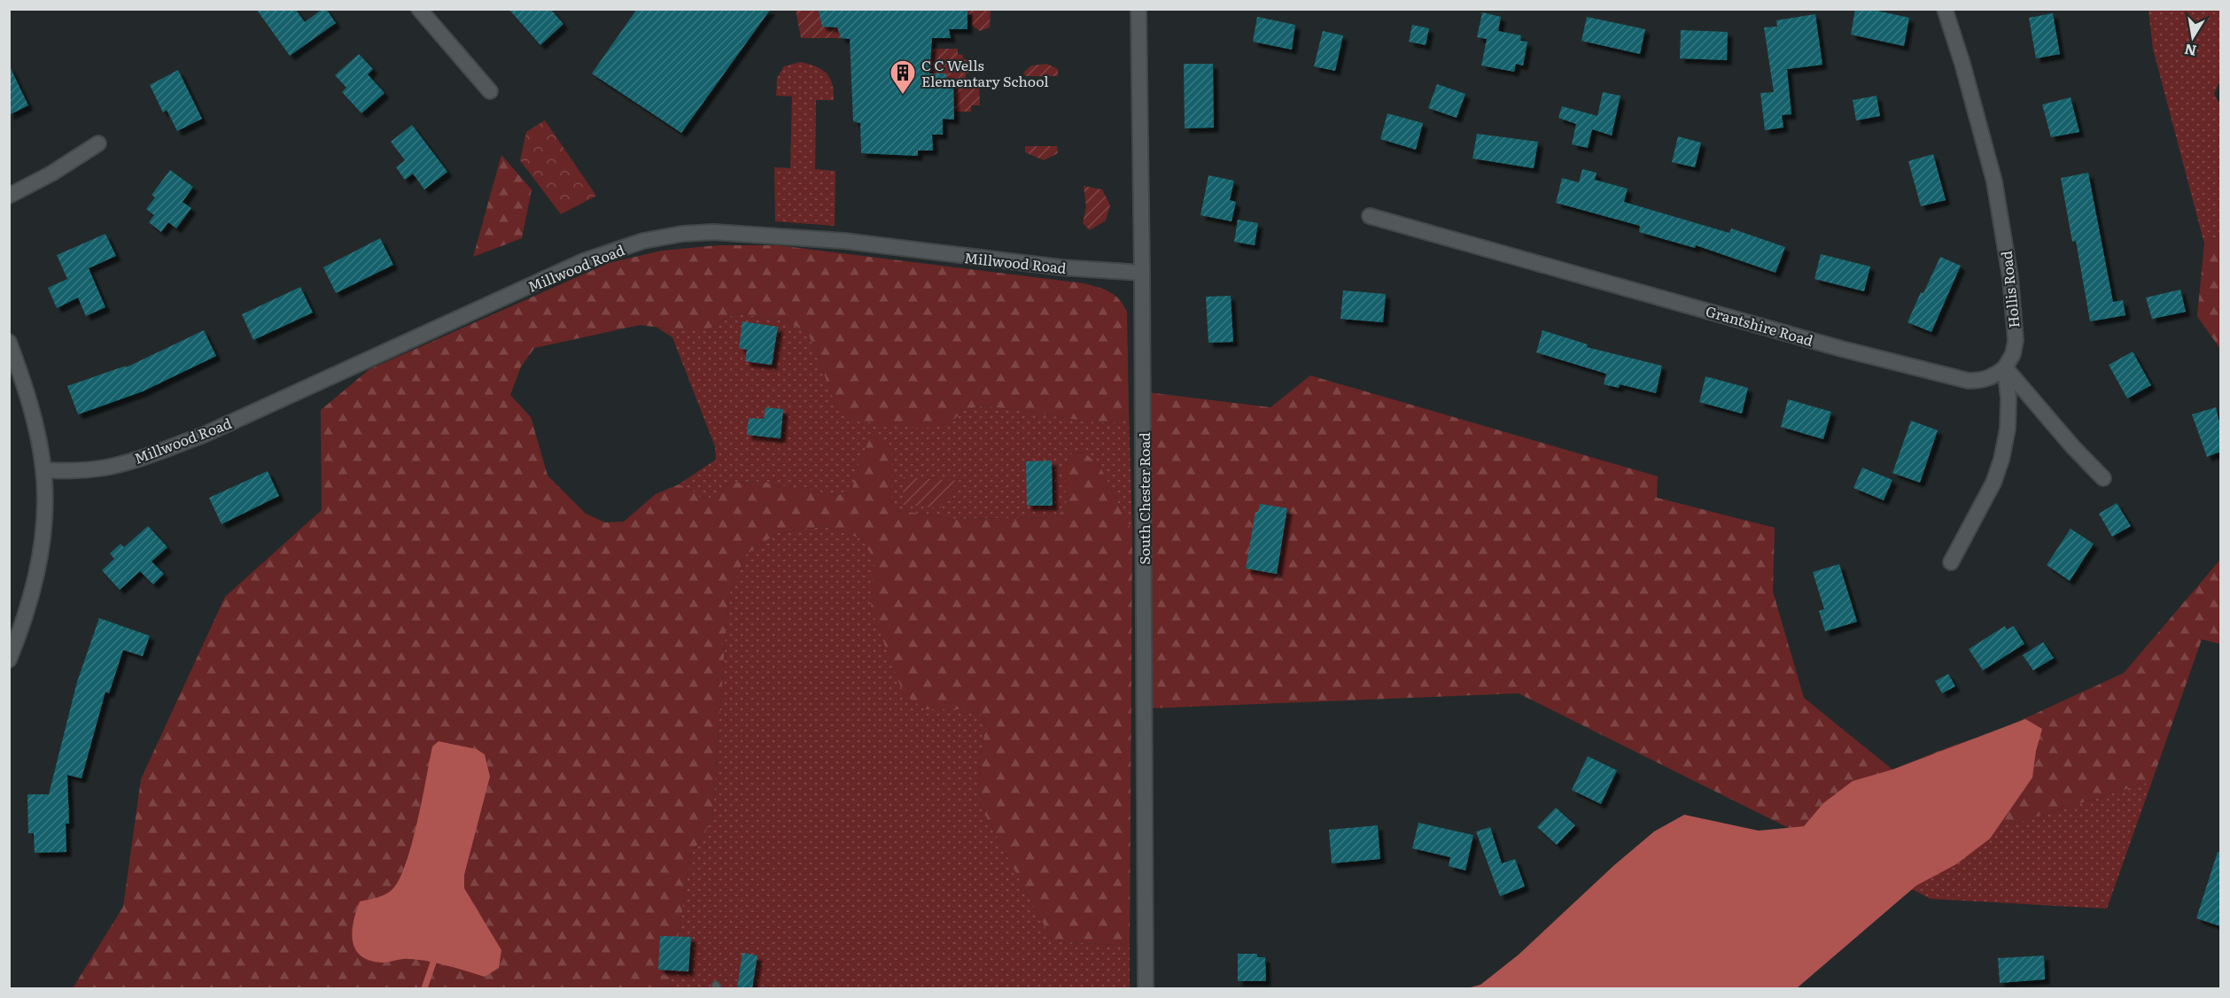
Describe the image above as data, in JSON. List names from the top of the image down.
{
  "streets": {
    "street": [
      "Millwood Road",
      "Hollis Road",
      "Grantshire Road",
      "South Chester Road"
    ]
  },
  "crossings": [
    ["Millwood Road", "South Chester Road"],
    ["Hollis Road", "Grantshire Road"]
  ],
  "places": {
    "building": ["C C Wells Elementary School"]
  },
  "north": "bottom"
}
